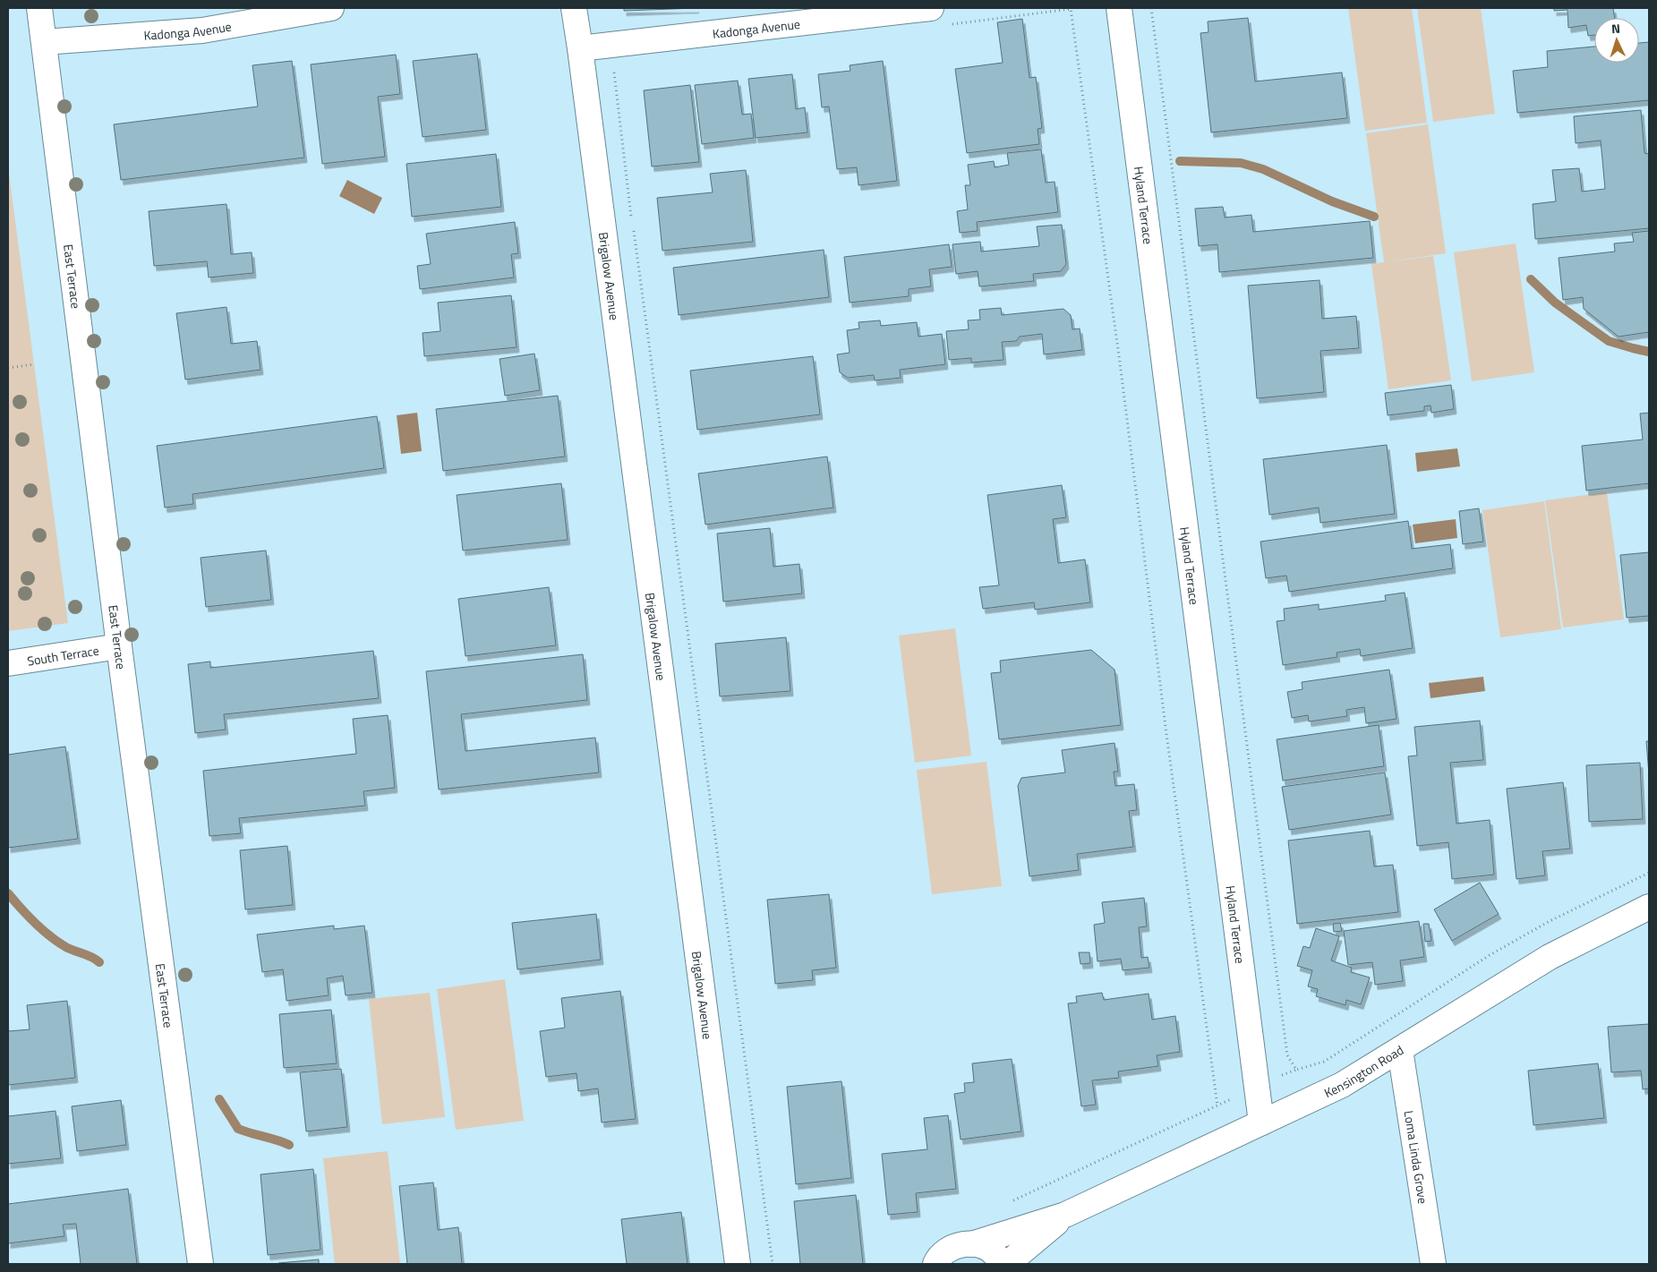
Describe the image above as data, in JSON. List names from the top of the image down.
{
  "streets": {
    "street": [
      "Kadonga Avenue",
      "Hyland Terrace",
      "East Terrace",
      "Brigalow Avenue",
      "South Terrace",
      "Kensington Road",
      "Loma Linda Grove"
    ]
  },
  "crossings": [
    ["Kadonga Avenue", "East Terrace"],
    ["Kadonga Avenue", "Brigalow Avenue"],
    ["Hyland Terrace", "Kensington Road"],
    ["East Terrace", "South Terrace"],
    ["Kensington Road", "Loma Linda Grove"]
  ],
  "north": "top"
}
